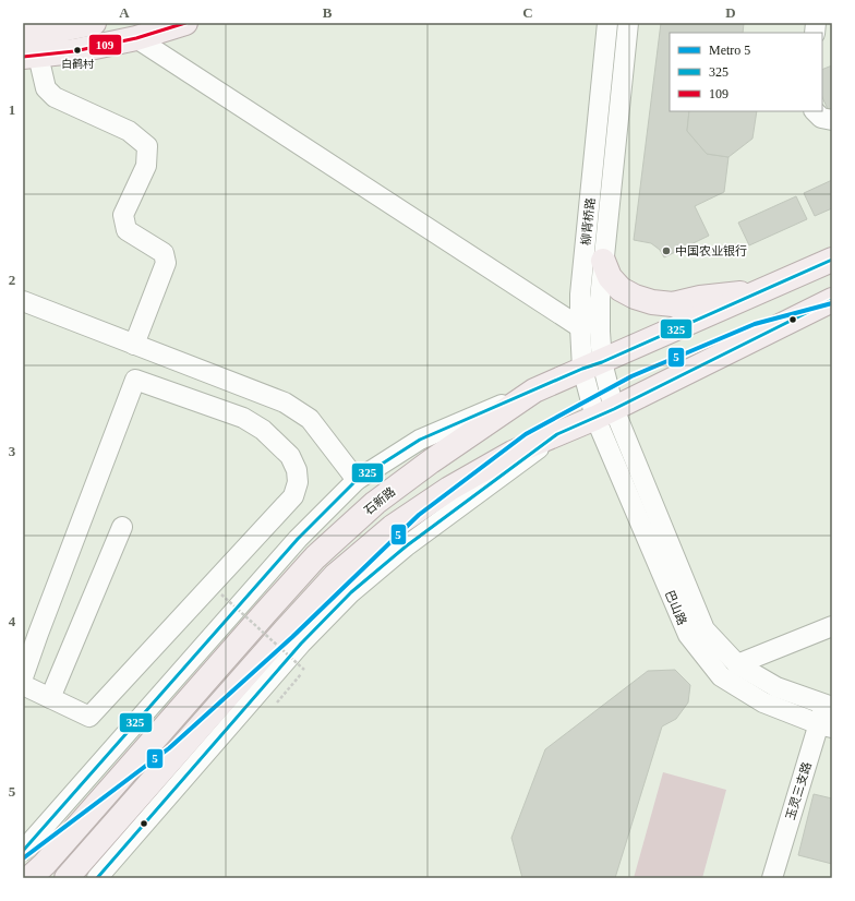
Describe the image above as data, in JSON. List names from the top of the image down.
{
  "streets": {
    "main road": ["石新路"],
    "street": ["柳背桥路", "巴山路", "玉灵三支路"]
  },
  "crossings": [
    ["柳背桥路", "石新路"],
    ["柳背桥路", "巴山路"],
    ["巴山路", "玉灵三支路"]
  ],
  "places": ["白鹤村", "中国农业银行"],
  "lines": ["transit line 109", "transit line 325", "metro line 5"],
  "legend": ["Metro 5", "325", "109"],
  "grid": {
    "columns": [
      "A",
      "B",
      "C",
      "D"
    ],
    "rows": [
      "1",
      "2",
      "3",
      "4",
      "5"
    ]
  }
}
